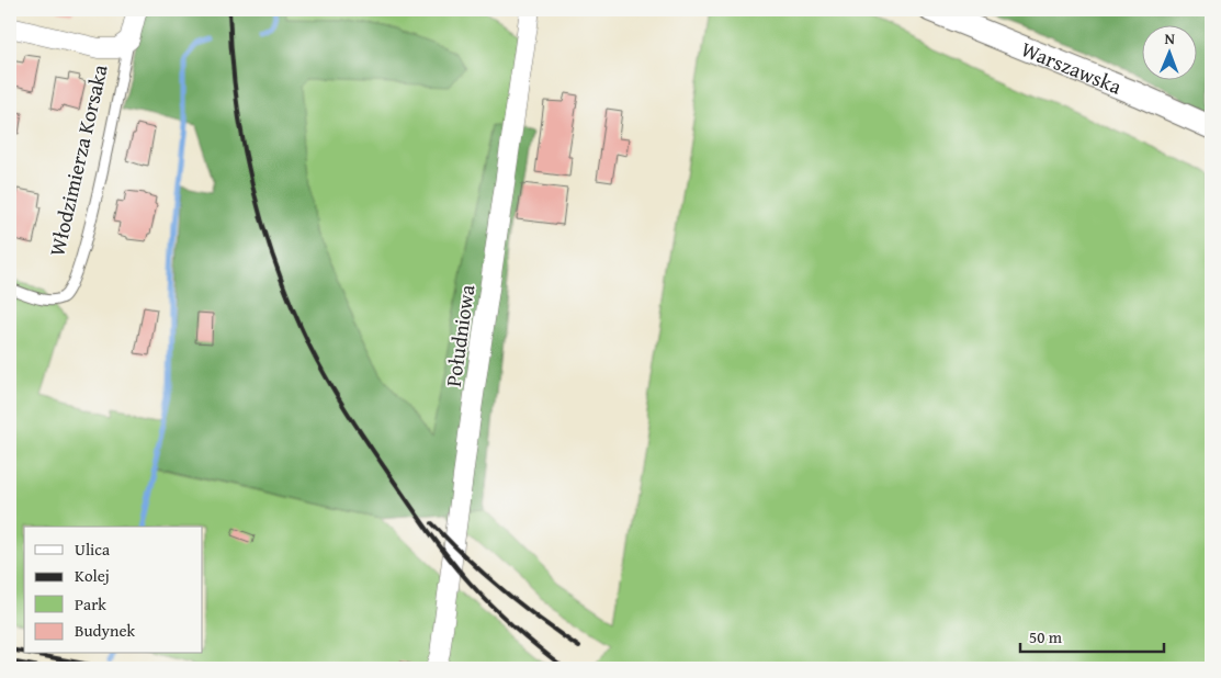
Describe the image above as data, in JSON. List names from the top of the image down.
{
  "streets": {
    "street": ["Warszawska", "Włodzimierza Korsaka", "Południowa"]
  },
  "legend": [
    "Ulica",
    "Kolej",
    "Park",
    "Budynek"
  ],
  "scale_bar": "50 m",
  "north": "top"
}
